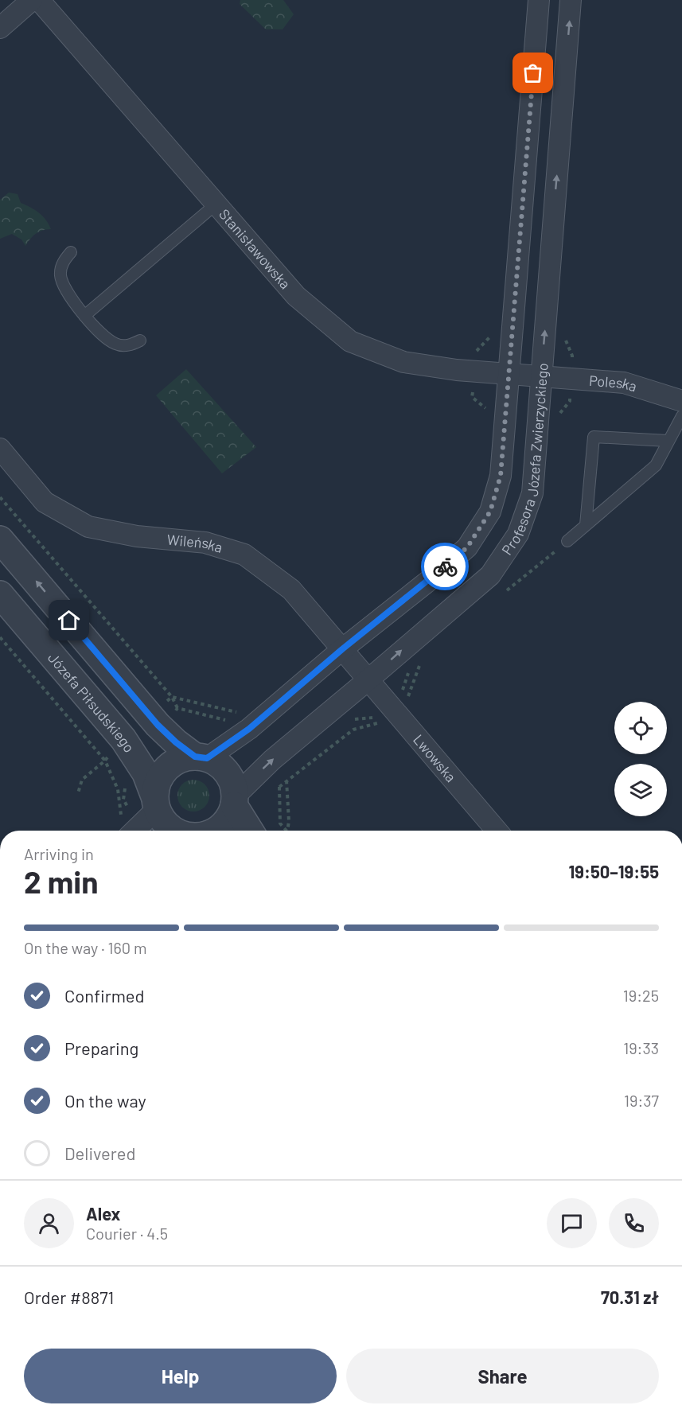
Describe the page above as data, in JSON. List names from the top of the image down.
{
  "streets": {
    "street": [
      "Stanisławowska",
      "Poleska",
      "Profesora Józefa Zwierzyckiego",
      "Wileńska",
      "Józefa Piłsudskiego",
      "Lwowska"
    ]
  },
  "crossings": [
    ["Stanisławowska", "Poleska"],
    ["Stanisławowska", "Profesora Józefa Zwierzyckiego"],
    ["Poleska", "Profesora Józefa Zwierzyckiego"],
    ["Profesora Józefa Zwierzyckiego", "Wileńska"],
    ["Profesora Józefa Zwierzyckiego", "Lwowska"],
    ["Wileńska", "Lwowska"]
  ],
  "page": {
    "heading": ["2 min", "Arriving in", "19:50–19:55"],
    "panel": [
      "Alex",
      "Courier · 4.5",
      "Order #8871",
      "70.31 zł"
    ],
    "bar": "On the way · 160 m",
    "list": [
      ["Confirmed", "19:25"],
      ["Preparing", "19:33"],
      ["On the way", "19:37"],
      "Delivered"
    ],
    "buttons": ["Help", "Share"]
  }
}
